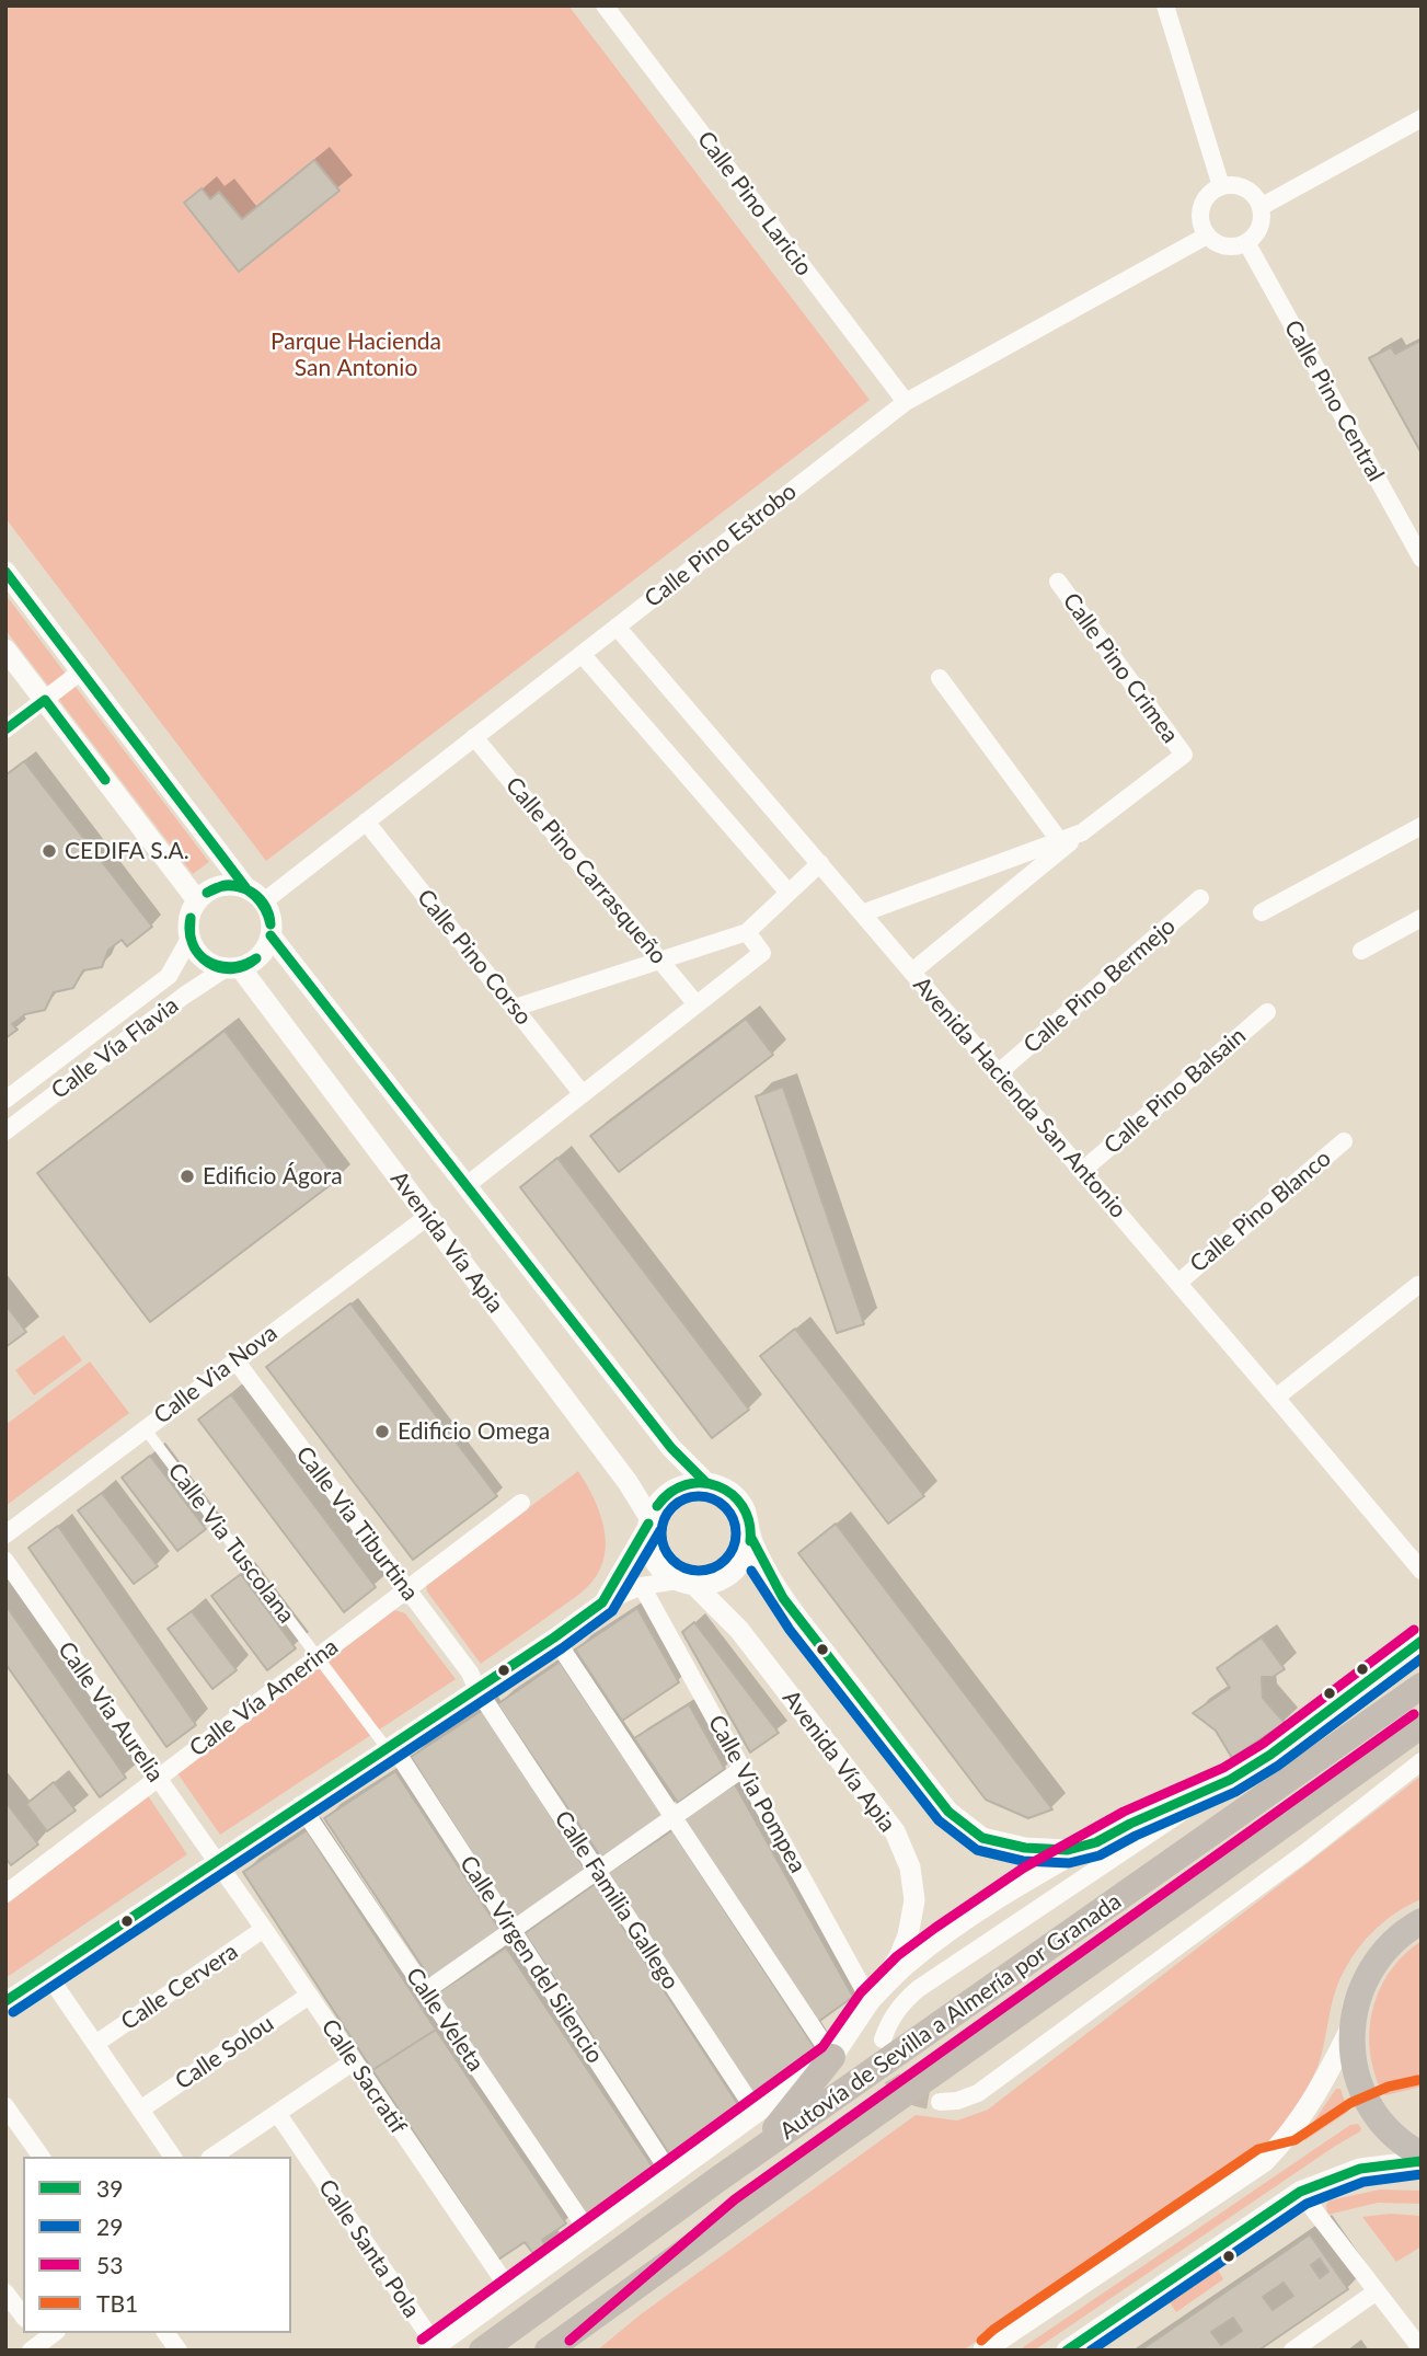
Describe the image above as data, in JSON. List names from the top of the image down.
{
  "streets": {
    "highway": ["Autovía de Sevilla a Almería por Granada"],
    "street": [
      "Calle Pino Laricio",
      "Calle Pino Central",
      "Calle Pino Estrobo",
      "Calle Pino Crimea",
      "Calle Pino Carrasqueño",
      "Calle Pino Corso",
      "Calle Pino Bermejo",
      "Calle Vía Flavia",
      "Calle Pino Balsain",
      "Avenida Hacienda San Antonio",
      "Calle Pino Blanco",
      "Avenida Vía Apia",
      "Calle Via Nova",
      "Calle Via Tiburtina",
      "Calle Via Tuscolana",
      "Calle Vía Amerina",
      "Calle Via Aurelia",
      "Calle Via Pompea",
      "Calle Familia Gallego",
      "Calle Virgen del Silencio",
      "Calle Cervera",
      "Calle Veleta",
      "Calle Solou",
      "Calle Sacratif",
      "Calle Santa Pola"
    ]
  },
  "crossings": [
    ["Calle Pino Laricio", "Calle Pino Estrobo"],
    ["Calle Pino Central", "Calle Pino Estrobo"],
    ["Calle Pino Estrobo", "Calle Pino Carrasqueño"],
    ["Calle Pino Estrobo", "Calle Pino Corso"],
    ["Calle Pino Estrobo", "Calle Vía Flavia"],
    ["Calle Pino Estrobo", "Avenida Hacienda San Antonio"],
    ["Calle Pino Estrobo", "Avenida Vía Apia"],
    ["Calle Pino Bermejo", "Avenida Hacienda San Antonio"],
    ["Calle Vía Flavia", "Avenida Vía Apia"],
    ["Calle Pino Balsain", "Avenida Hacienda San Antonio"],
    ["Avenida Hacienda San Antonio", "Calle Pino Blanco"],
    ["Avenida Vía Apia", "Calle Via Nova"],
    ["Avenida Vía Apia", "Calle Via Pompea"],
    ["Avenida Vía Apia", "Calle Familia Gallego"],
    ["Avenida Vía Apia", "Calle Virgen del Silencio"],
    ["Avenida Vía Apia", "Calle Veleta"],
    ["Avenida Vía Apia", "Calle Sacratif"],
    ["Avenida Vía Apia", "Calle Santa Pola"],
    ["Calle Via Nova", "Calle Via Tiburtina"],
    ["Calle Via Nova", "Calle Via Tuscolana"],
    ["Calle Via Tiburtina", "Calle Vía Amerina"],
    ["Calle Via Tiburtina", "Calle Familia Gallego"],
    ["Calle Via Tuscolana", "Calle Vía Amerina"],
    ["Calle Via Tuscolana", "Calle Virgen del Silencio"],
    ["Calle Vía Amerina", "Calle Via Aurelia"],
    ["Calle Via Aurelia", "Calle Sacratif"],
    ["Calle Cervera", "Calle Sacratif"],
    ["Calle Solou", "Calle Sacratif"]
  ],
  "parks": ["Parque Hacienda San Antonio"],
  "places": ["CEDIFA S.A.", "Edificio Ágora", "Edificio Omega"],
  "lines": [
    "transit line 39",
    "transit line 29",
    "transit line 53",
    "transit line TB1"
  ],
  "legend": [
    "39",
    "29",
    "53",
    "TB1"
  ]
}
